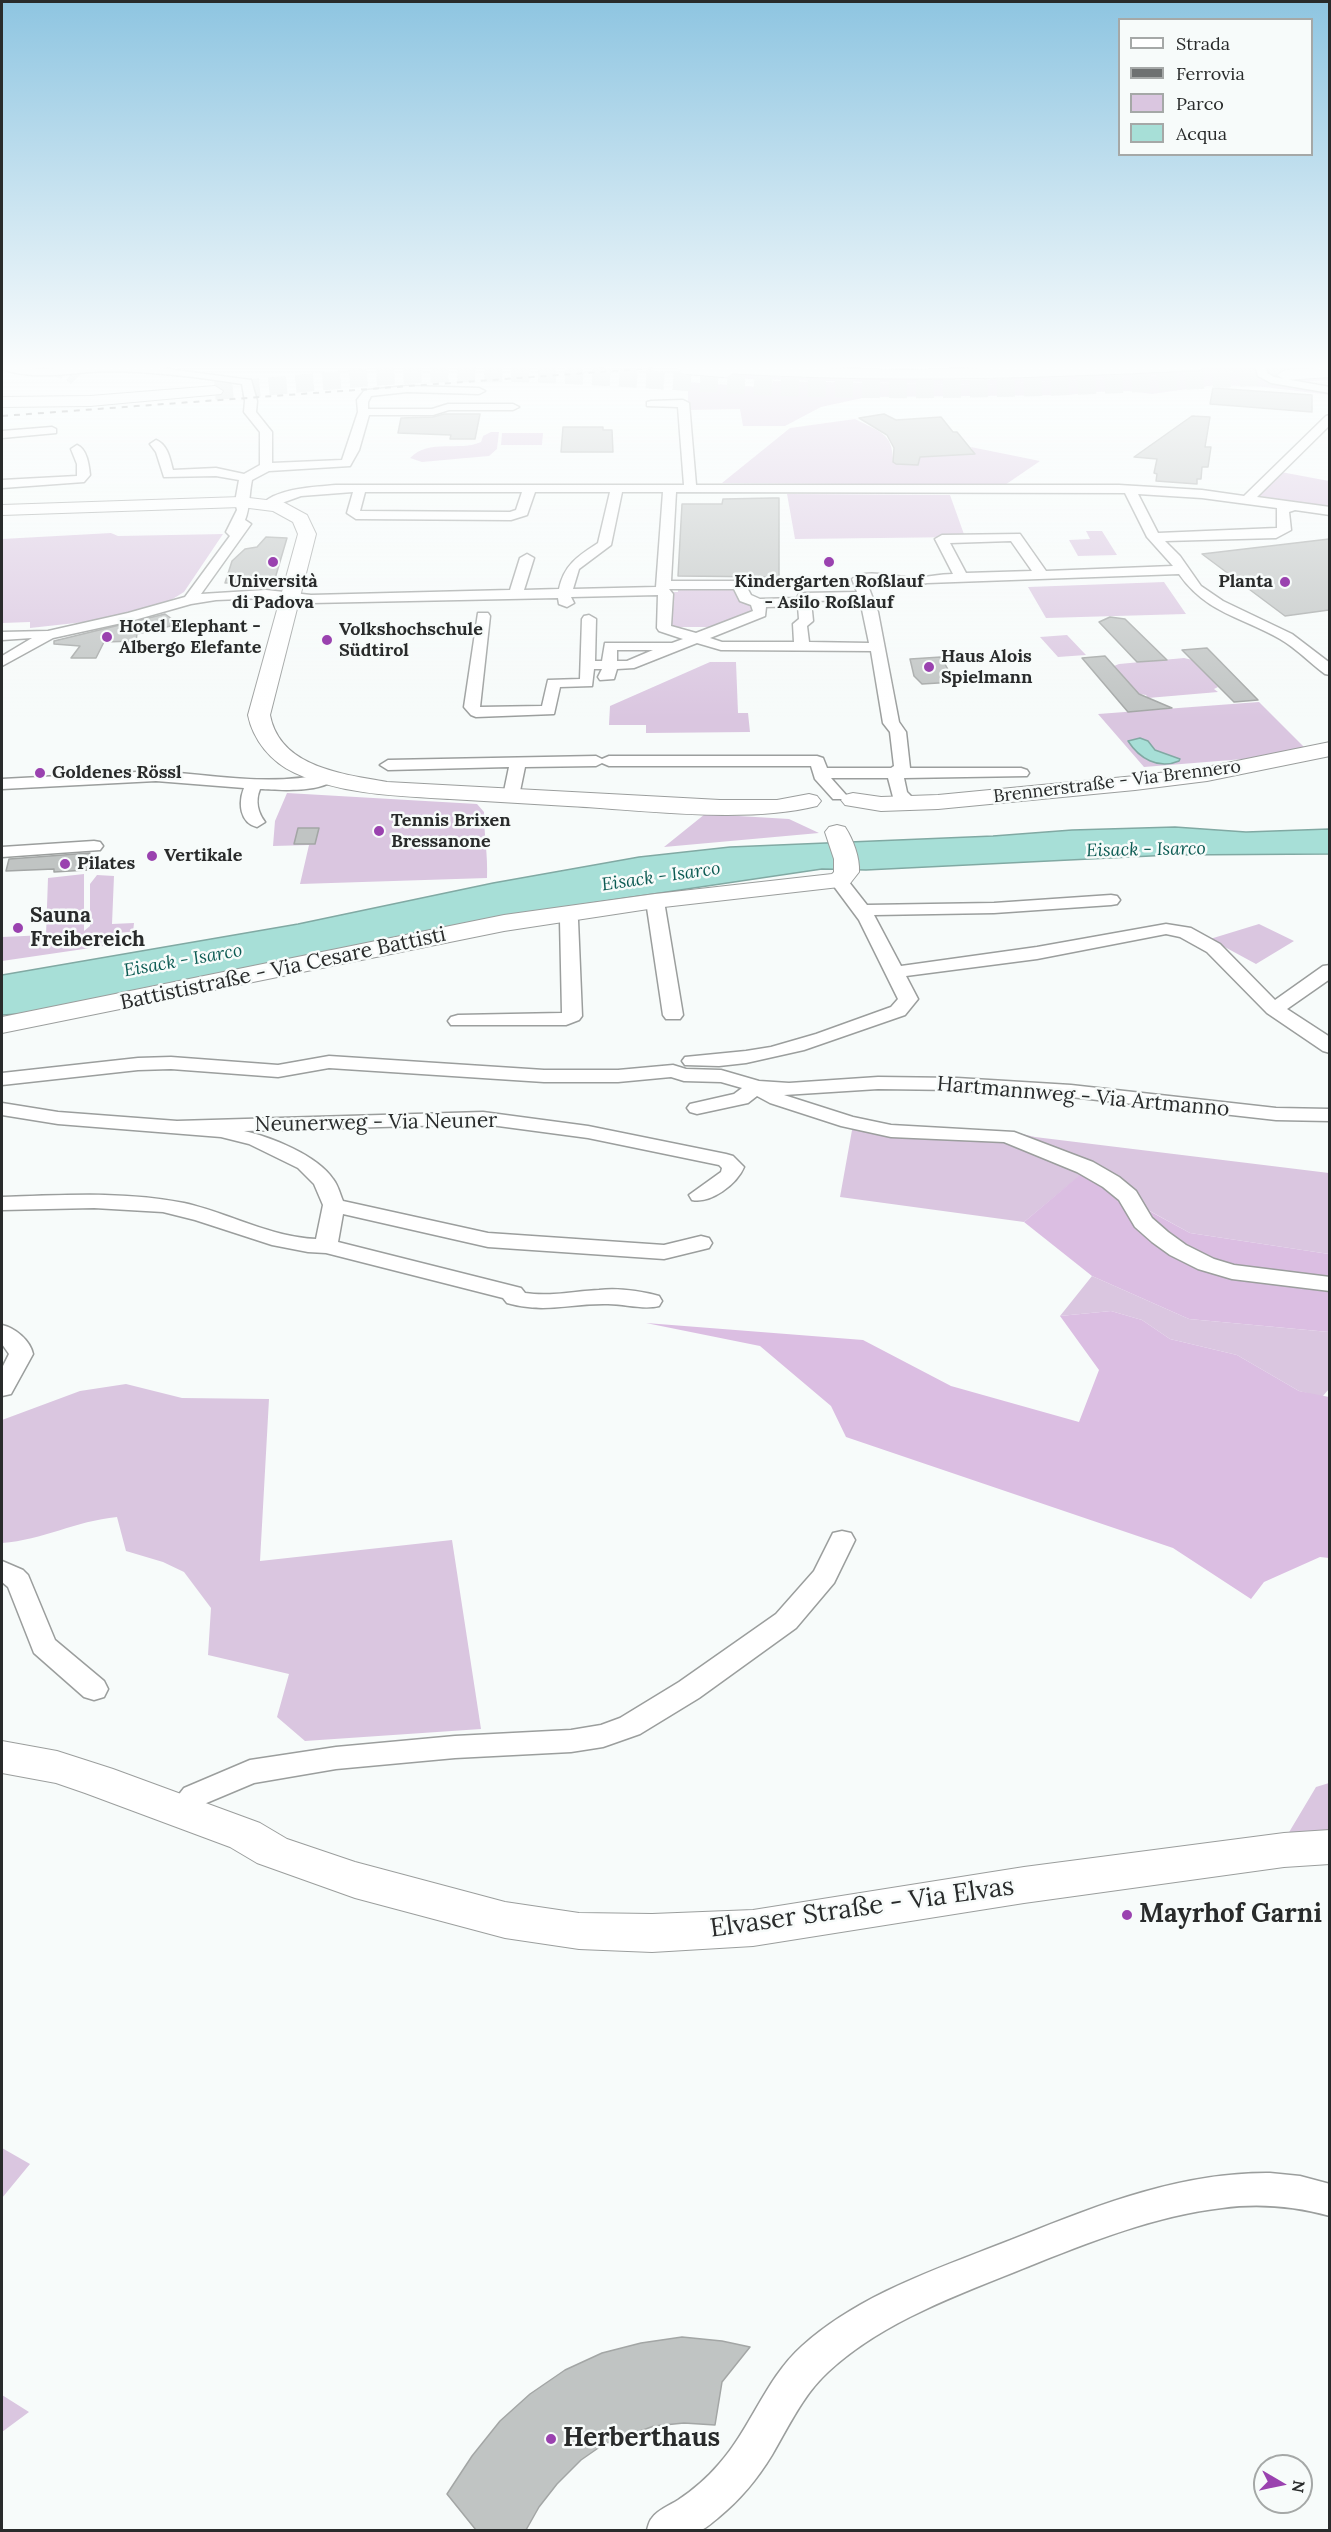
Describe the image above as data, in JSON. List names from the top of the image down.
{
  "streets": {
    "main road": ["Brennerstraße - Via Brennero", "Battististraße - Via Cesare Battisti", "Elvaser Straße - Via Elvas"],
    "street": ["Hartmannweg - Via Artmanno", "Neunerweg - Via Neuner"]
  },
  "water": ["Eisack - Isarco"],
  "places": [
    "Università di Padova",
    "Kindergarten Roßlauf - Asilo Roßlauf",
    "Planta",
    "Hotel Elephant - Albergo Elefante",
    "Volkshochschule Südtirol",
    "Haus Alois Spielmann",
    "Goldenes Rössl",
    "Tennis Brixen Bressanone",
    "Vertikale",
    "Pilates",
    "Sauna Freibereich",
    "Mayrhof Garni",
    "Herberthaus"
  ],
  "legend": [
    "Strada",
    "Ferrovia",
    "Parco",
    "Acqua"
  ],
  "north": "right"
}
